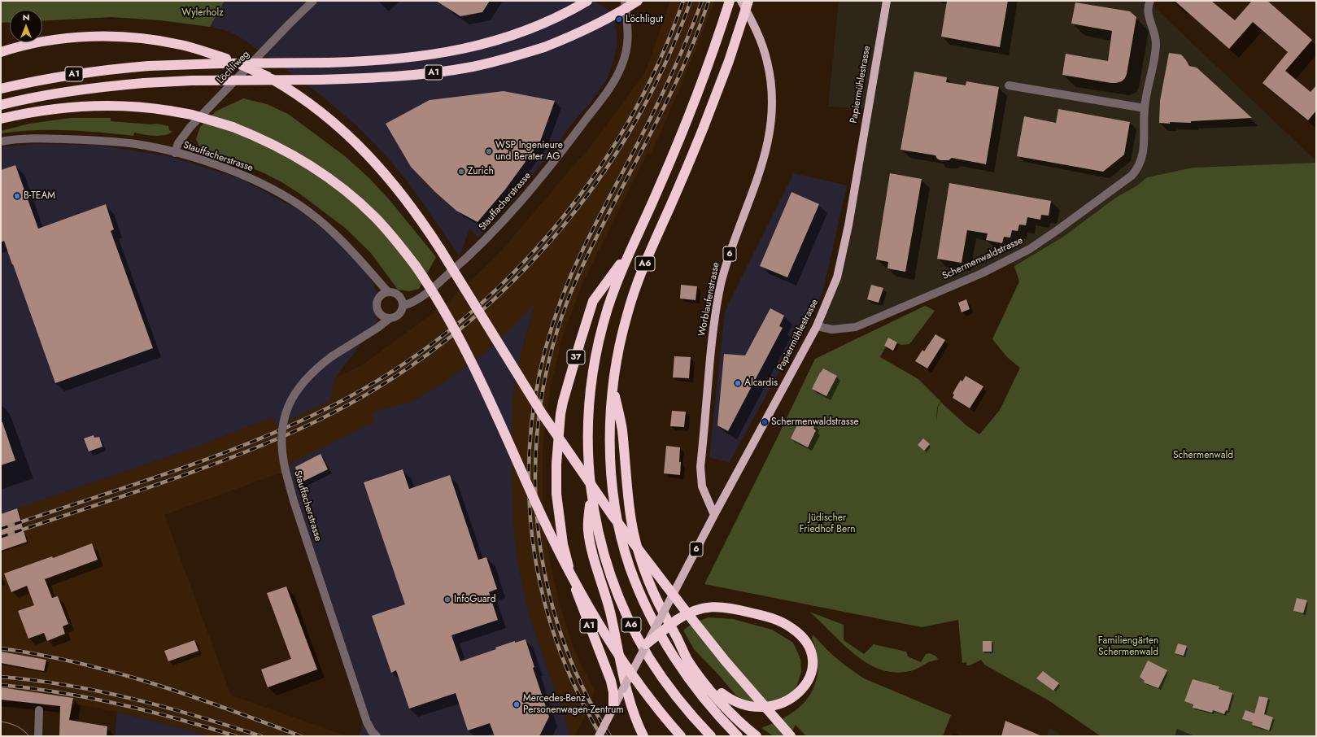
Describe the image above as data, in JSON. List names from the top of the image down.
{
  "streets": {
    "highway": ["A1", "A6", "37"],
    "main road": ["Papiermühlestrasse", "6", "Worblaufenstrasse"],
    "street": ["Löchliweg", "Stauffacherstrasse", "Schermenwaldstrasse"]
  },
  "crossings": [
    ["Löchliweg", "Stauffacherstrasse"],
    ["A1", "Papiermühlestrasse"],
    ["A1", "37"],
    ["Papiermühlestrasse", "Schermenwaldstrasse"],
    ["Papiermühlestrasse", "Worblaufenstrasse"],
    ["A6", "37"]
  ],
  "parks": [
    "Wylerholz",
    "Schermenwald",
    "Jüdischer Friedhof Bern",
    "Familiengärten Schermenwald"
  ],
  "places": [
    "Löchligut",
    "WSP Ingenieure und Berater AG",
    "Zurich",
    "B-TEAM",
    "Alcardis",
    "Schermenwaldstrasse",
    "InfoGuard",
    "Mercedes-Benz Personenwagen-Zentrum"
  ],
  "north": "top"
}
